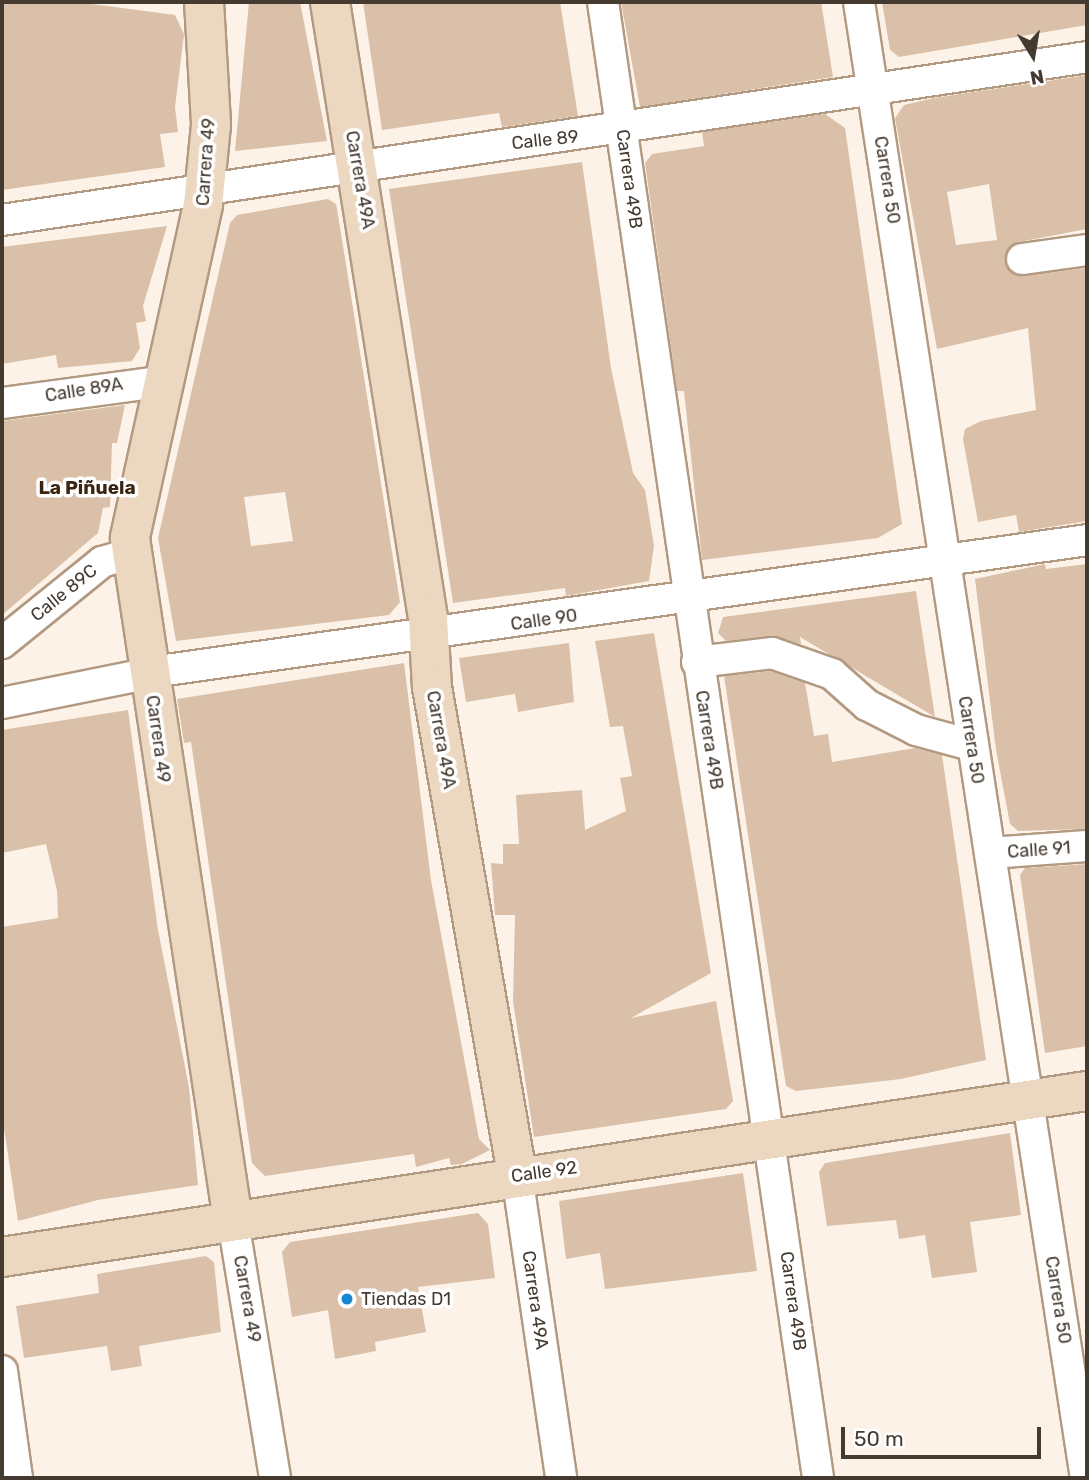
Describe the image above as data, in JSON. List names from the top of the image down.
{
  "streets": {
    "street": [
      "Calle 89",
      "Carrera 49",
      "Carrera 49B",
      "Carrera 49A",
      "Carrera 50",
      "Calle 89A",
      "Calle 89C",
      "Calle 90",
      "Calle 91",
      "Calle 92"
    ]
  },
  "crossings": [
    ["Calle 89", "Carrera 49"],
    ["Calle 89", "Carrera 49B"],
    ["Calle 89", "Carrera 49A"],
    ["Calle 89", "Carrera 50"],
    ["Carrera 49", "Calle 89A"],
    ["Carrera 49", "Calle 89C"],
    ["Carrera 49", "Calle 90"],
    ["Carrera 49", "Calle 92"],
    ["Carrera 49B", "Calle 90"],
    ["Carrera 49B", "Calle 92"],
    ["Carrera 49A", "Calle 90"],
    ["Carrera 49A", "Calle 92"],
    ["Carrera 50", "Calle 90"],
    ["Carrera 50", "Calle 91"],
    ["Carrera 50", "Calle 92"]
  ],
  "districts": ["La Piñuela"],
  "places": ["Tiendas D1"],
  "scale_bar": "50 m",
  "north": "bottom"
}
